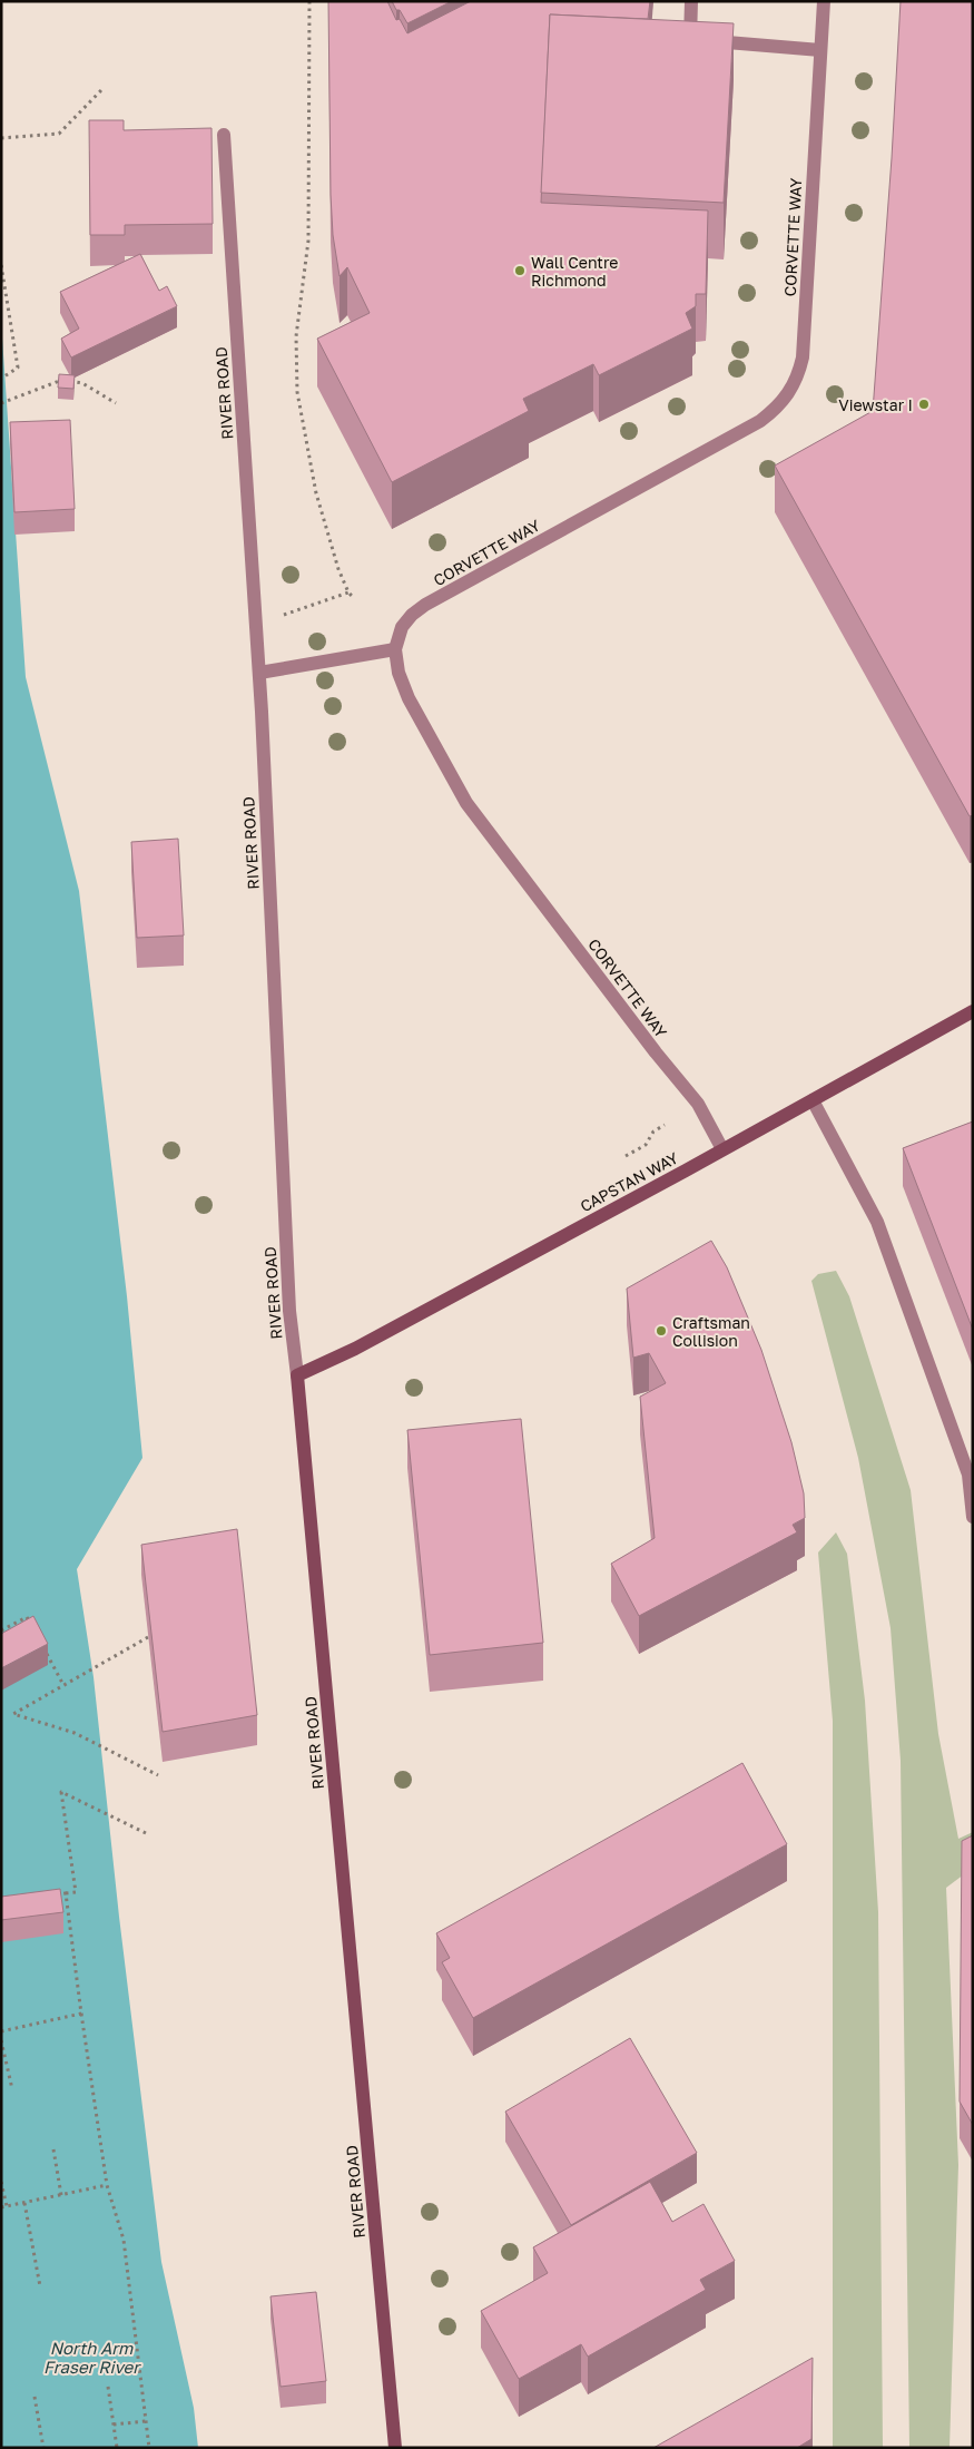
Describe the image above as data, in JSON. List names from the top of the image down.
{
  "streets": {
    "street": ["CORVETTE WAY", "RIVER ROAD", "CAPSTAN WAY"]
  },
  "crossings": [
    ["CORVETTE WAY", "CAPSTAN WAY"],
    ["RIVER ROAD", "CAPSTAN WAY"]
  ],
  "water": ["North Arm Fraser River"],
  "places": ["Wall Centre Richmond", "Viewstar I", "Craftsman Collision"]
}
